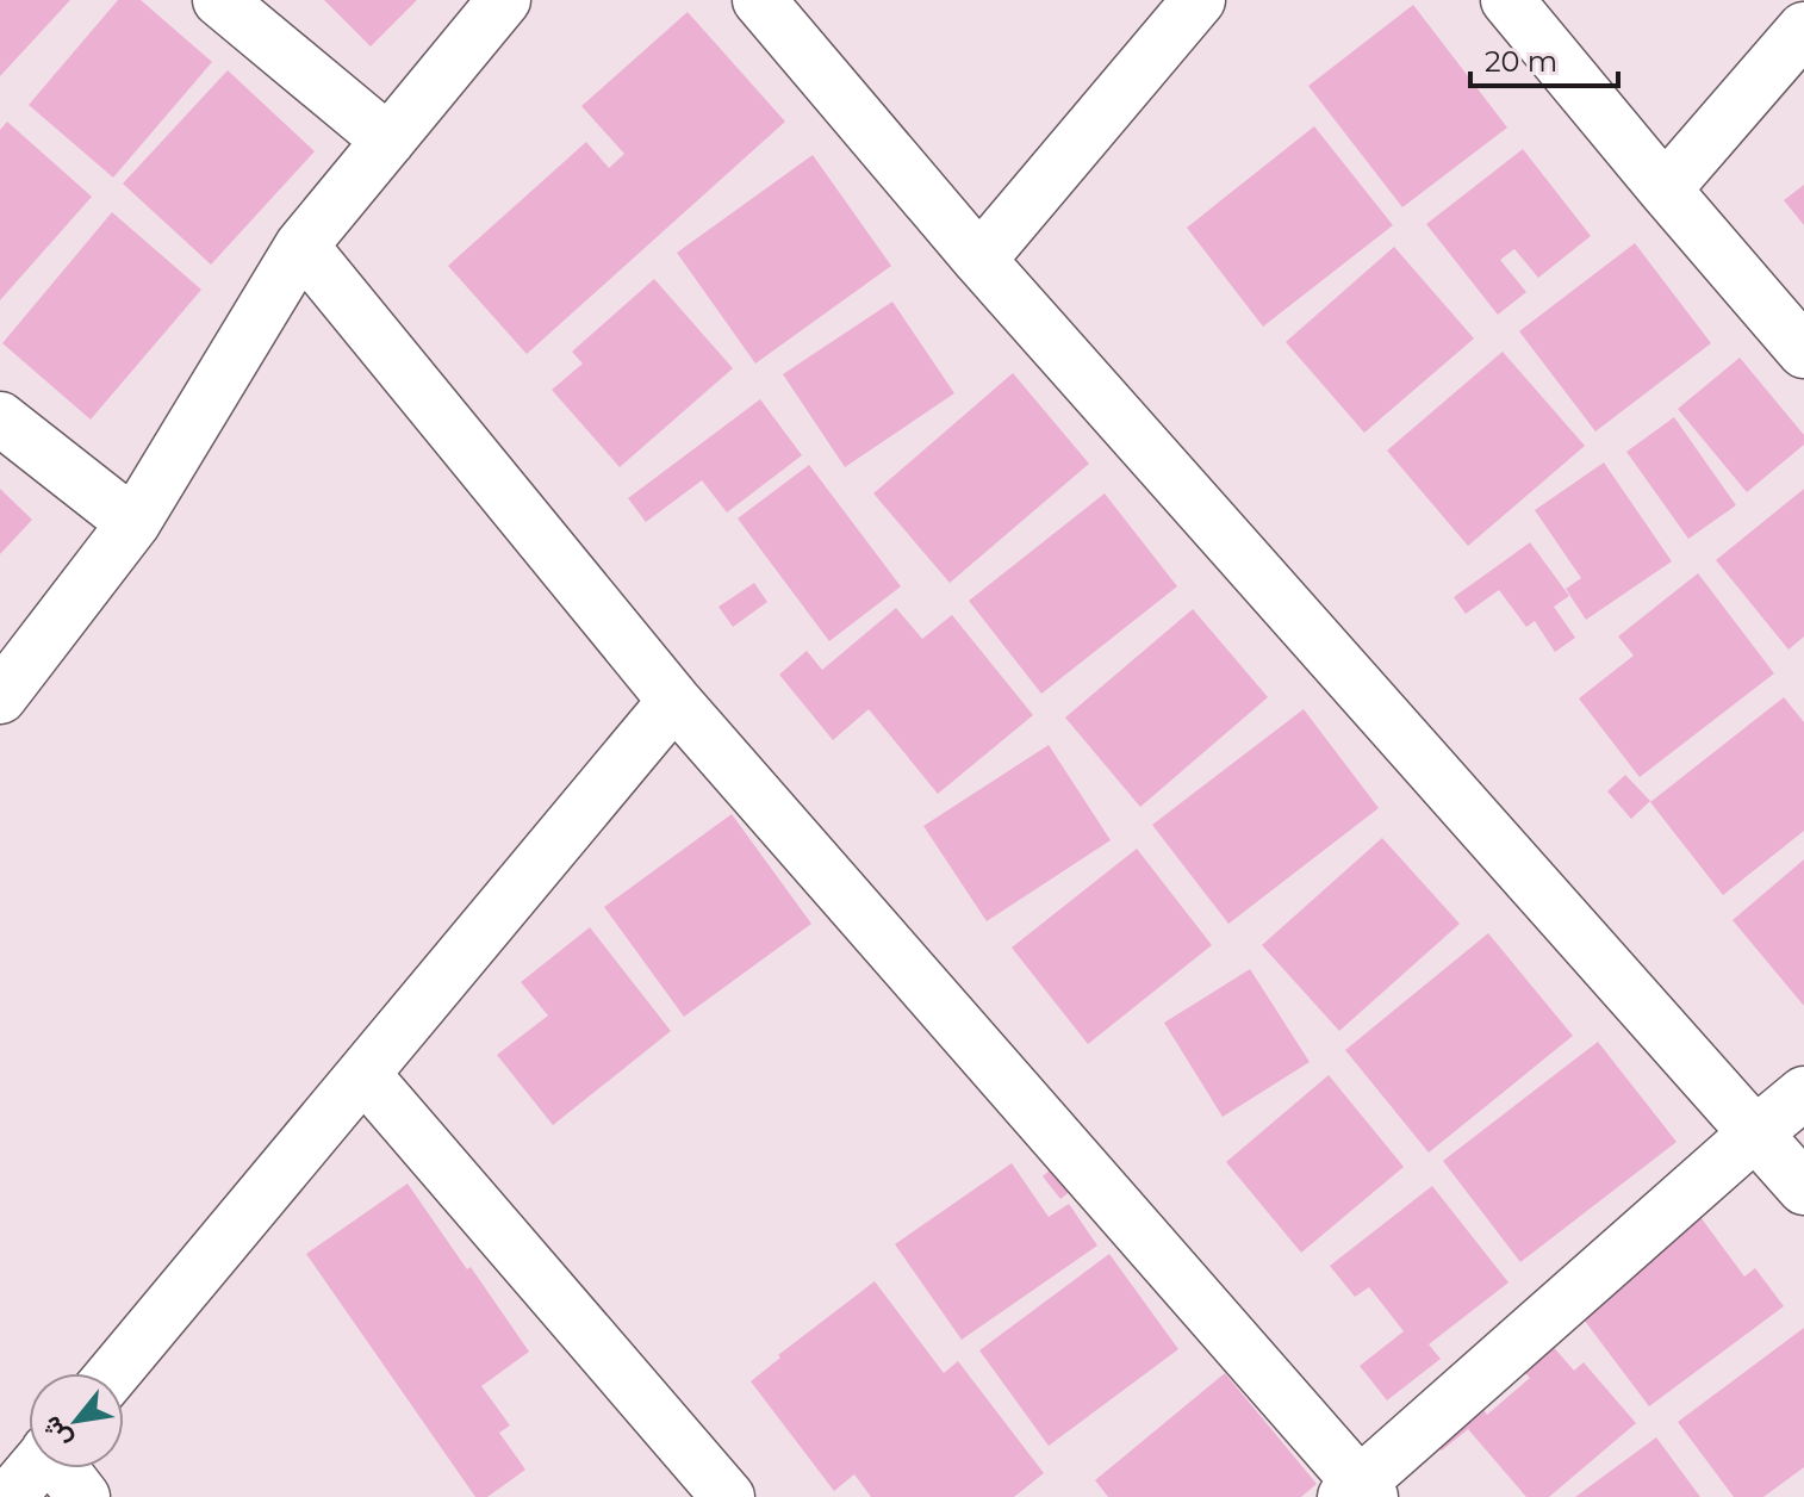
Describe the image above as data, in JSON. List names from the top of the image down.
{
  "scale_bar": "20 m",
  "north": "bottom left"
}
